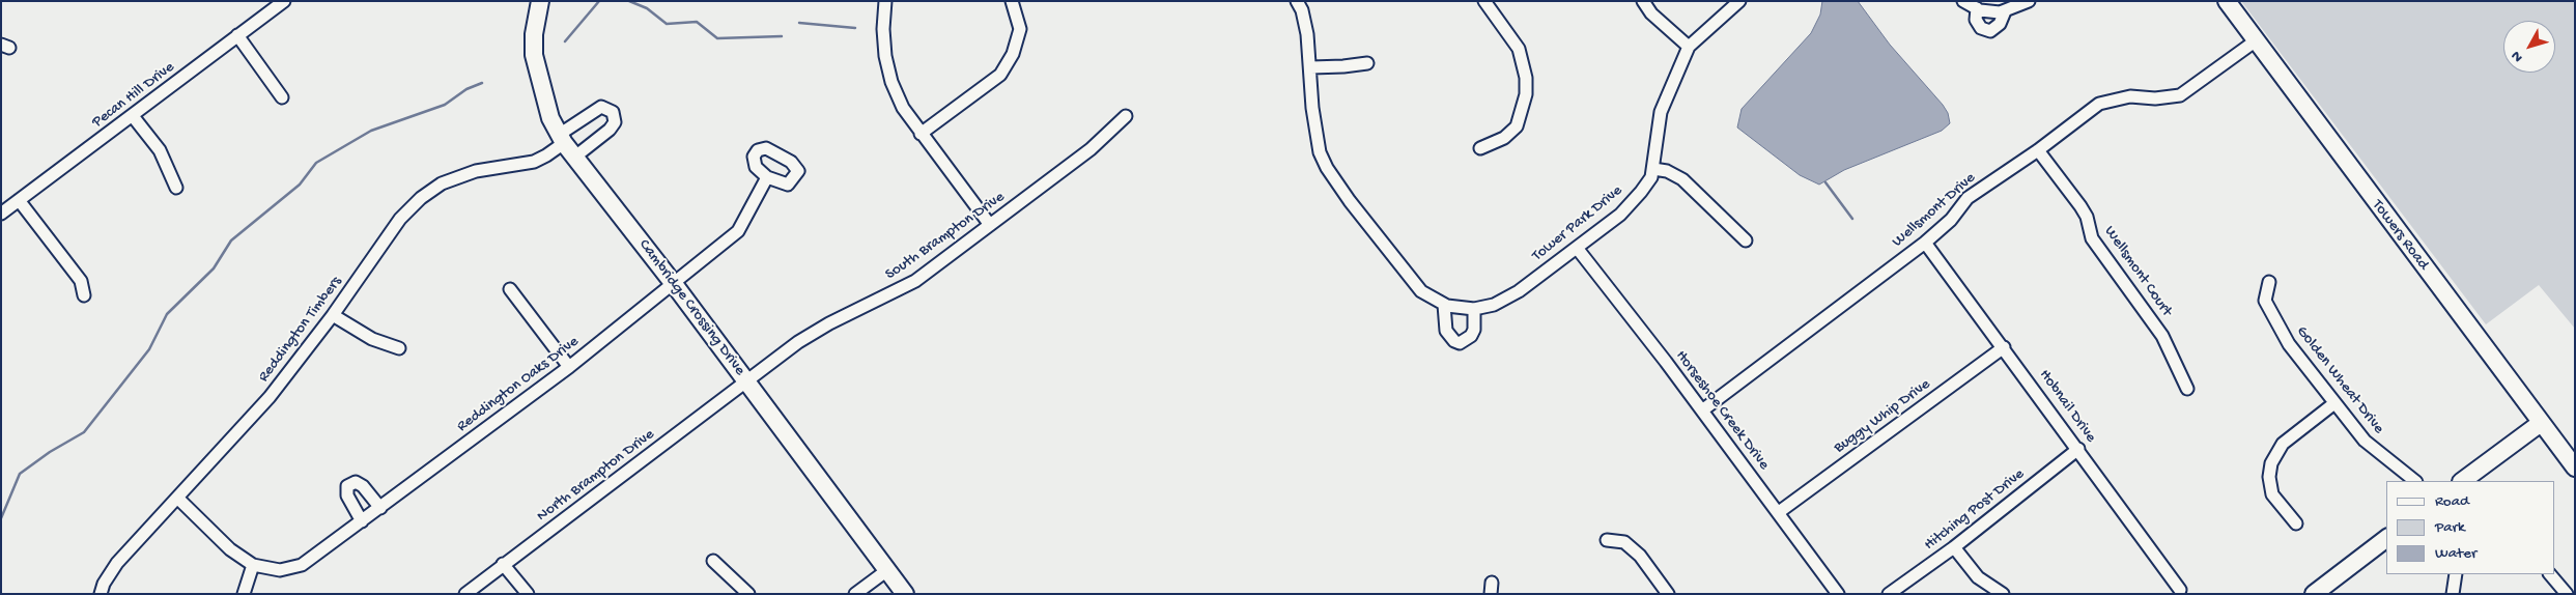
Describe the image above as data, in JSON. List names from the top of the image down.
{
  "streets": {
    "street": [
      "Pecan Hill Drive",
      "Wellsmont Drive",
      "Tower Park Drive",
      "Towers Road",
      "South Brampton Drive",
      "Wellsmont Court",
      "Cambridge Crossing Drive",
      "Reddington Timbers",
      "Golden Wheat Drive",
      "Reddington Oaks Drive",
      "Hobnail Drive",
      "Horseshoe Creek Drive",
      "Buggy Whip Drive",
      "North Brampton Drive",
      "Hitching Post Drive"
    ]
  },
  "crossings": [
    ["Wellsmont Drive", "Towers Road"],
    ["Wellsmont Drive", "Wellsmont Court"],
    ["Wellsmont Drive", "Hobnail Drive"],
    ["Wellsmont Drive", "Horseshoe Creek Drive"],
    ["Tower Park Drive", "Horseshoe Creek Drive"],
    ["South Brampton Drive", "Cambridge Crossing Drive"],
    ["South Brampton Drive", "North Brampton Drive"],
    ["Cambridge Crossing Drive", "Reddington Timbers"],
    ["Cambridge Crossing Drive", "Reddington Oaks Drive"],
    ["Cambridge Crossing Drive", "North Brampton Drive"],
    ["Reddington Timbers", "Reddington Oaks Drive"],
    ["Hobnail Drive", "Buggy Whip Drive"],
    ["Hobnail Drive", "Hitching Post Drive"],
    ["Horseshoe Creek Drive", "Buggy Whip Drive"]
  ],
  "legend": ["Road", "Park", "Water"],
  "north": "bottom left"
}
